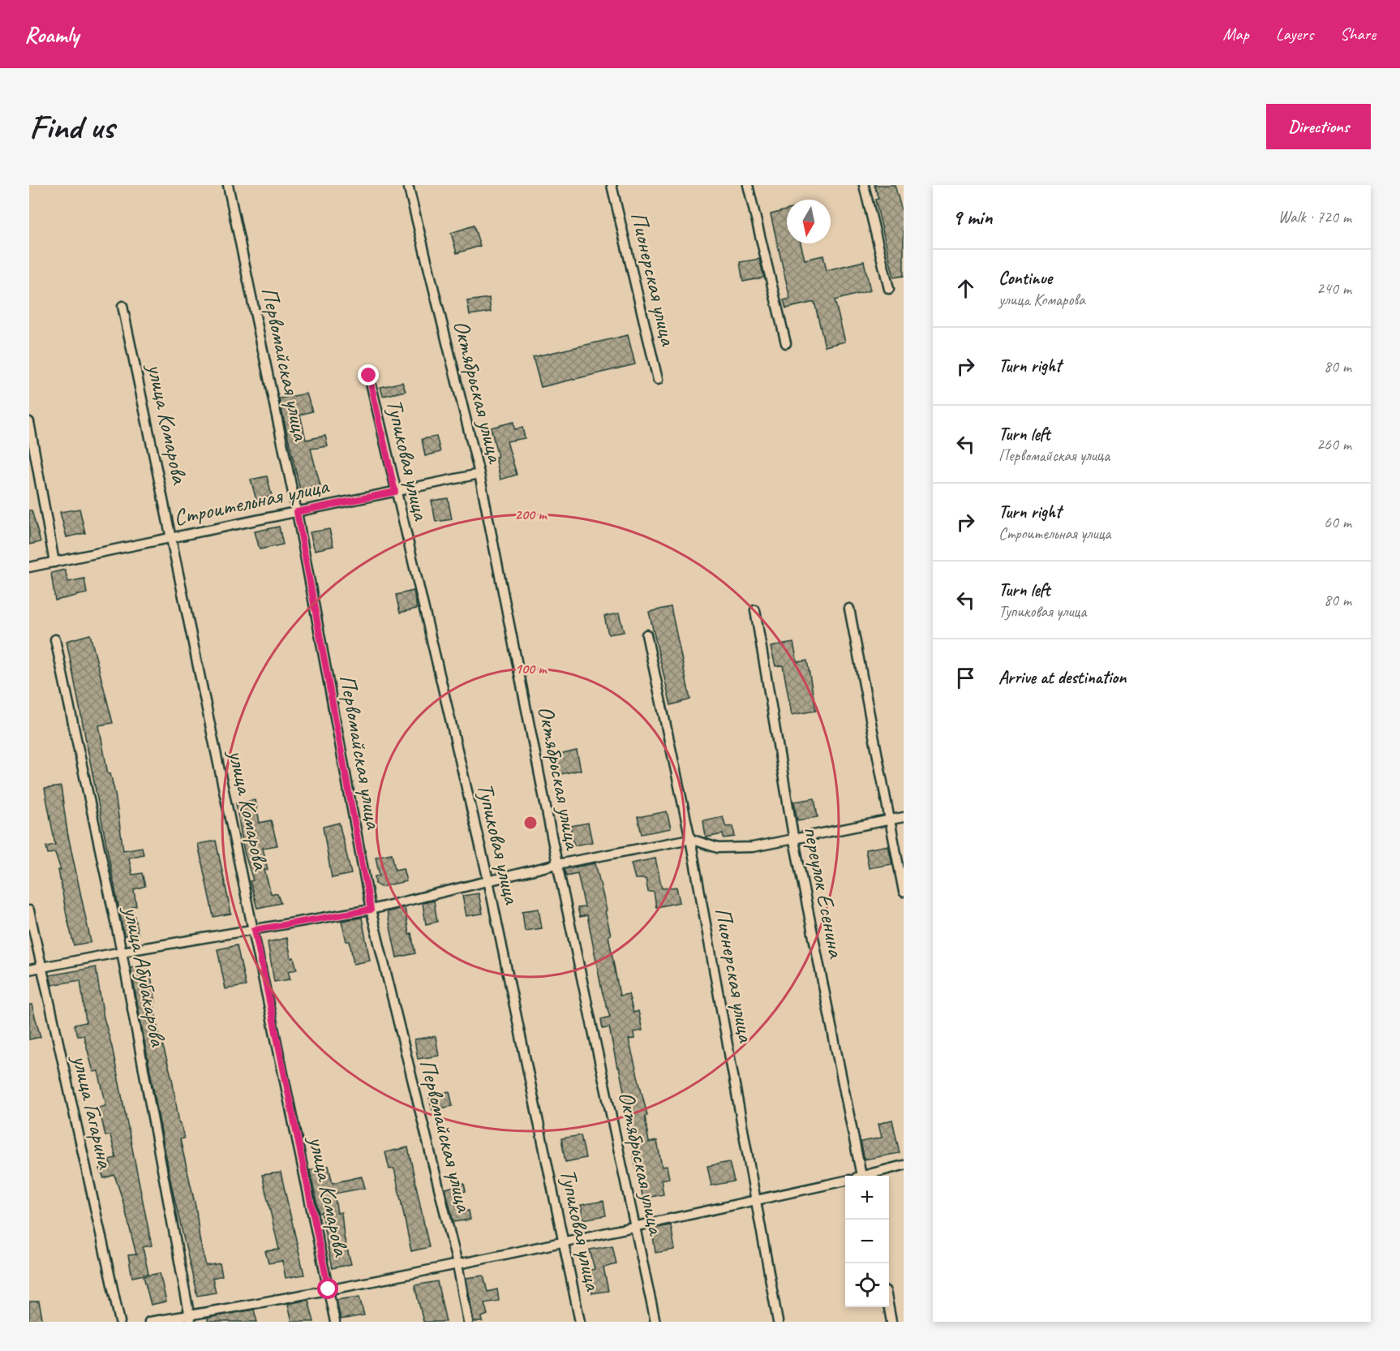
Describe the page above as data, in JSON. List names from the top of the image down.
{
  "streets": {
    "street": [
      "Пионерская улица",
      "Первомайская улица",
      "Октябрьская улица",
      "улица Комарова",
      "Тупиковая улица",
      "Строительная улица",
      "переулок Есенина",
      "улица Абубакарова",
      "улица Гагарина"
    ]
  },
  "crossings": [
    ["Первомайская улица", "Строительная улица"],
    ["Октябрьская улица", "Строительная улица"],
    ["улица Комарова", "Строительная улица"],
    ["Тупиковая улица", "Строительная улица"]
  ],
  "north": "bottom",
  "page": {
    "header": "Roamly",
    "nav": ["Map", "Layers", "Share"],
    "buttons": "Directions",
    "title": "Find us",
    "heading": ["9 min", "Walk · 720 m"],
    "list": [
      ["Continue", "улица Комарова", "240 m"],
      ["Turn right", "80 m"],
      ["Turn left", "Первомайская улица", "260 m"],
      ["Turn right", "Строительная улица", "60 m"],
      ["Turn left", "Тупиковая улица", "80 m"],
      "Arrive at destination"
    ],
    "map_buttons": ["+", "−"]
  },
  "rings": ["200 m", "100 m"]
}
